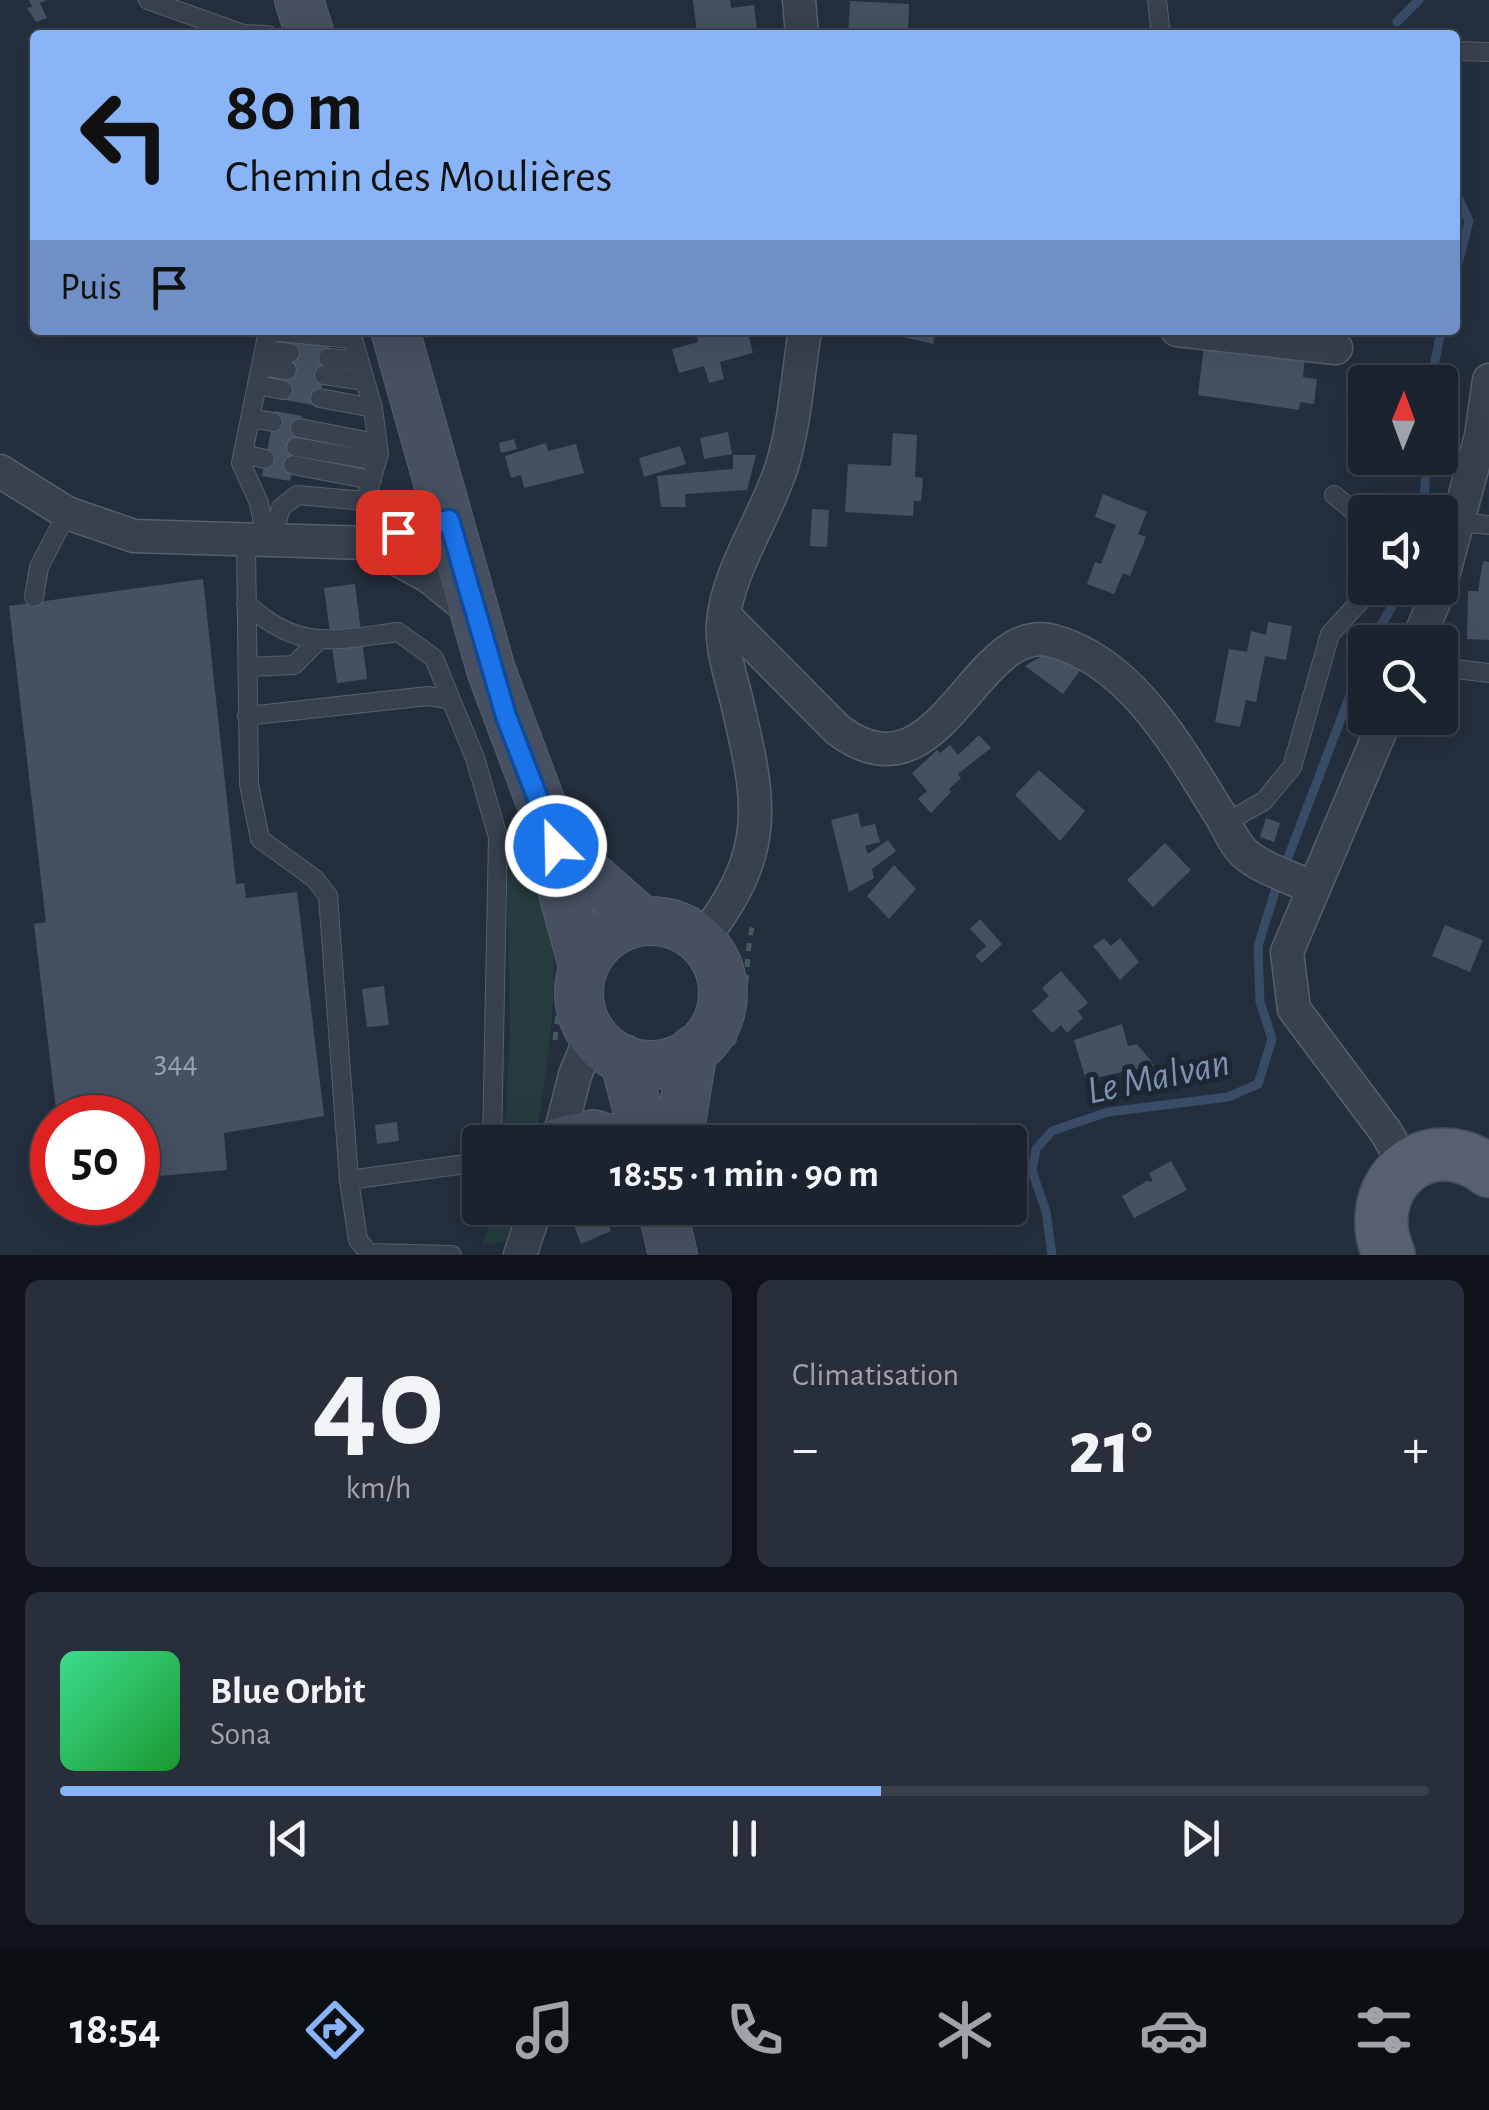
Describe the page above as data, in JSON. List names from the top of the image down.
{
  "water": ["Le Malvan"],
  "house_numbers": ["344"],
  "north": "top",
  "page": {
    "turn": ["80 m", "Chemin des Moulières"],
    "then": "Puis",
    "limit": "50",
    "trip": "18:55 · 1 min · 90 m",
    "tile": [
      ["40", "km/h"],
      "Climatisation"
    ],
    "heat": ["−", "21°", "+"],
    "song": ["Blue Orbit", "Sona"],
    "tabs": "18:54"
  }
}
